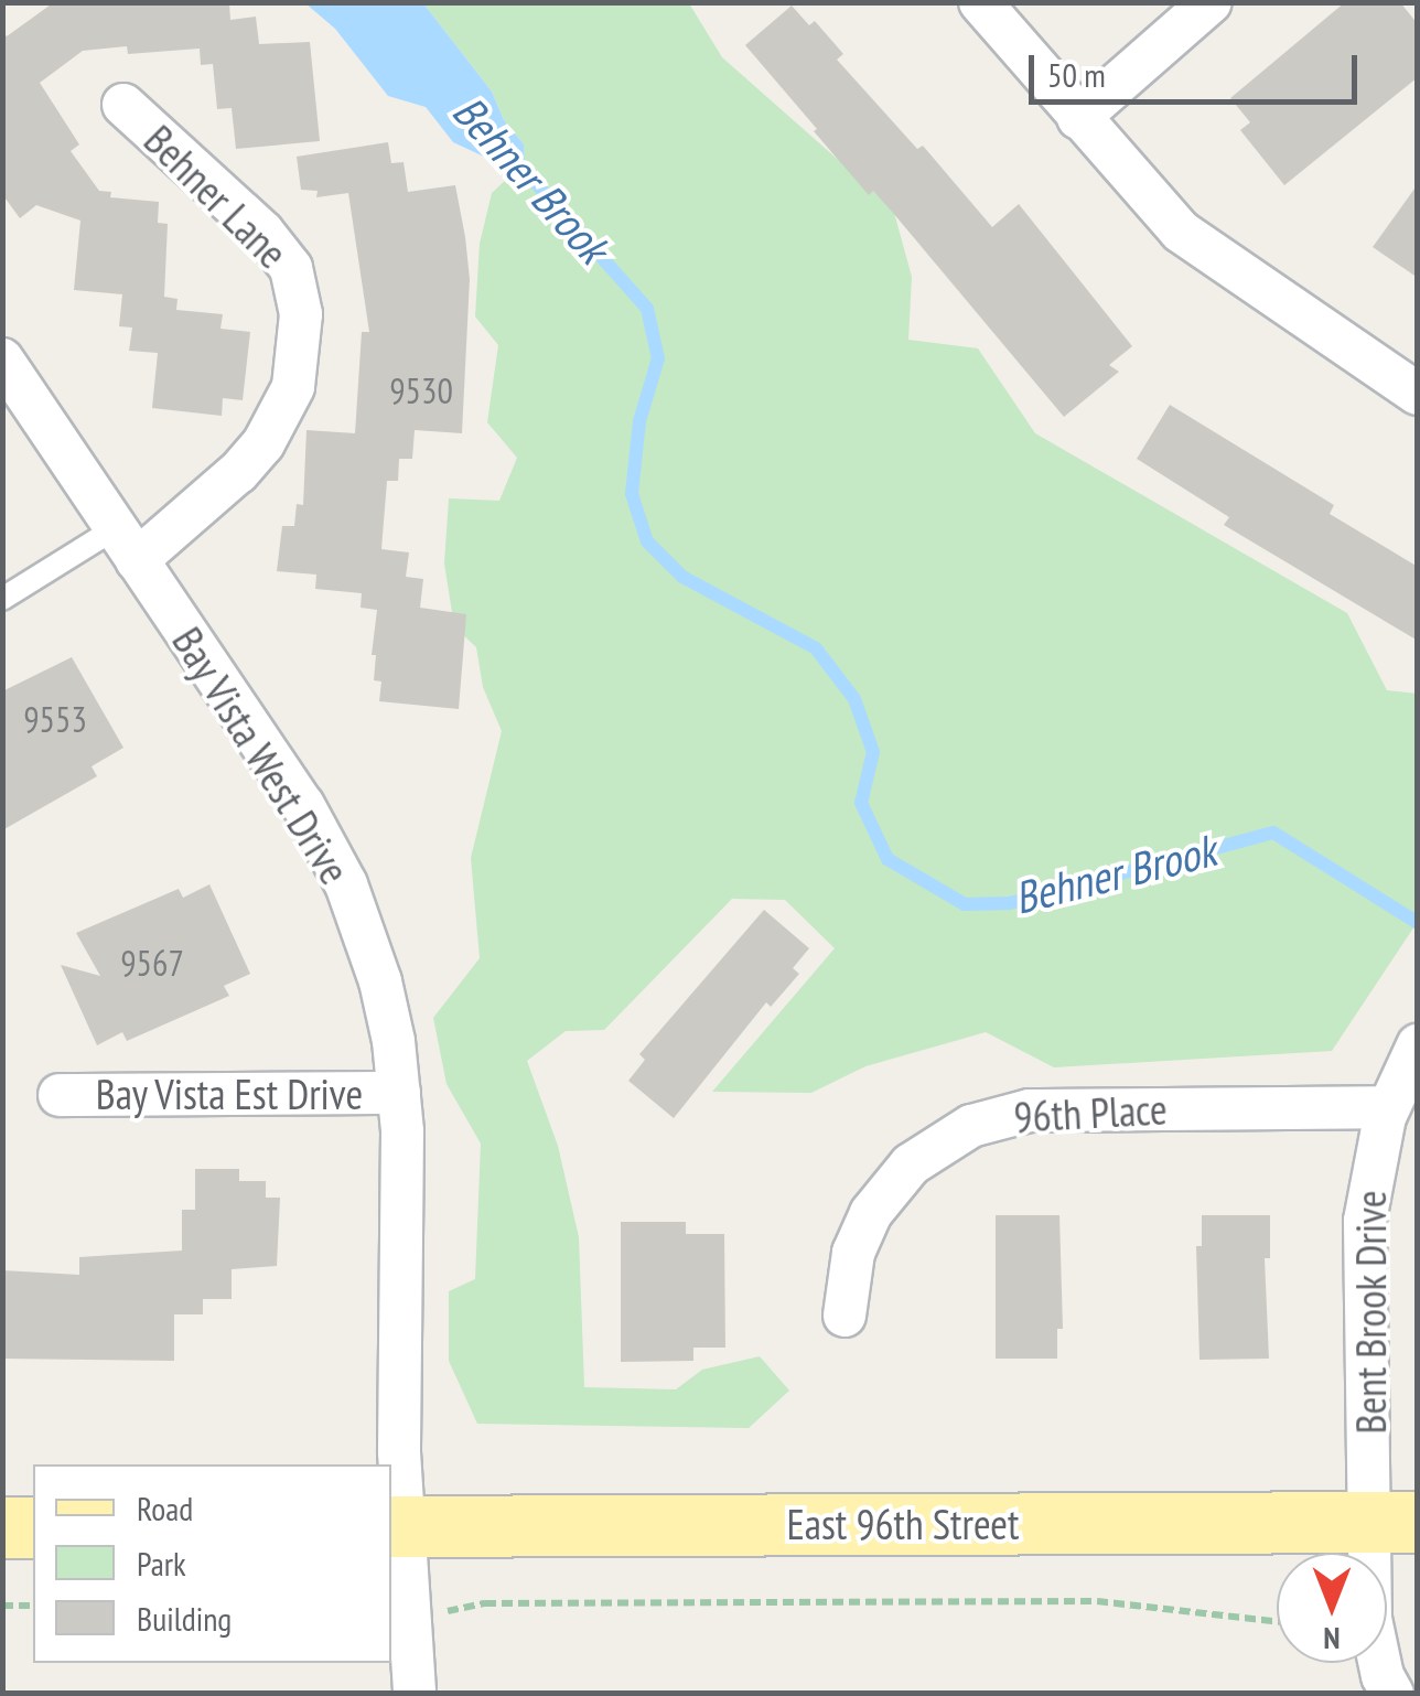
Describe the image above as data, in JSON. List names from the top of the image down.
{
  "streets": {
    "main road": ["East 96th Street"],
    "street": [
      "Behner Lane",
      "Bay Vista West Drive",
      "Bay Vista Est Drive",
      "96th Place",
      "Bent Brook Drive"
    ]
  },
  "crossings": [
    ["Behner Lane", "Bay Vista West Drive"],
    ["Bay Vista West Drive", "Bay Vista Est Drive"],
    ["Bay Vista West Drive", "East 96th Street"],
    ["96th Place", "Bent Brook Drive"],
    ["Bent Brook Drive", "East 96th Street"]
  ],
  "water": ["Behner Brook"],
  "house_numbers": ["9530", "9553", "9567"],
  "legend": ["Road", "Park", "Building"],
  "scale_bar": "50 m",
  "north": "bottom"
}
